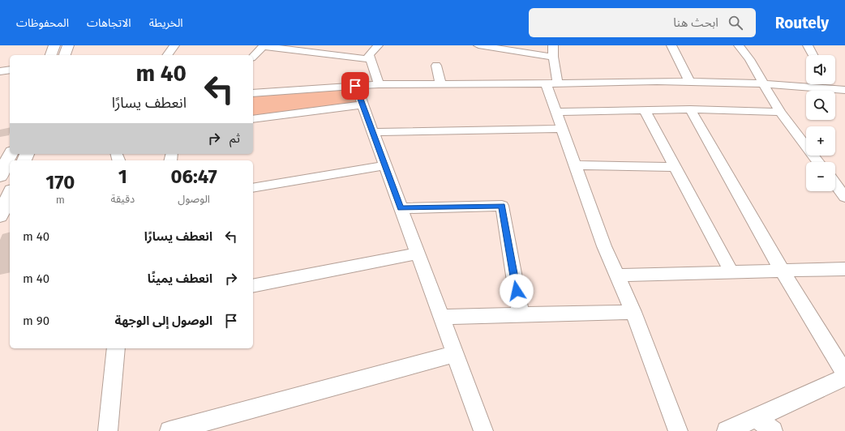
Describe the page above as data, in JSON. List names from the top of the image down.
{
  "page": {
    "header": "Routely",
    "search": "ابحث هنا",
    "nav": ["الخريطة", "الاتجاهات", "المحفوظات"],
    "map_buttons": ["+", "−"],
    "turn": ["40 m", "انعطف يسارًا"],
    "then": "ثم",
    "eta": [
      "06:47",
      "الوصول",
      "1",
      "دقيقة",
      "170",
      "m"
    ],
    "list": [
      {
        "name": "انعطف يسارًا",
        "value": "40 m"
      },
      {
        "name": "انعطف يمينًا",
        "value": "40 m"
      },
      {
        "name": "الوصول إلى الوجهة",
        "value": "90 m"
      }
    ]
  }
}
